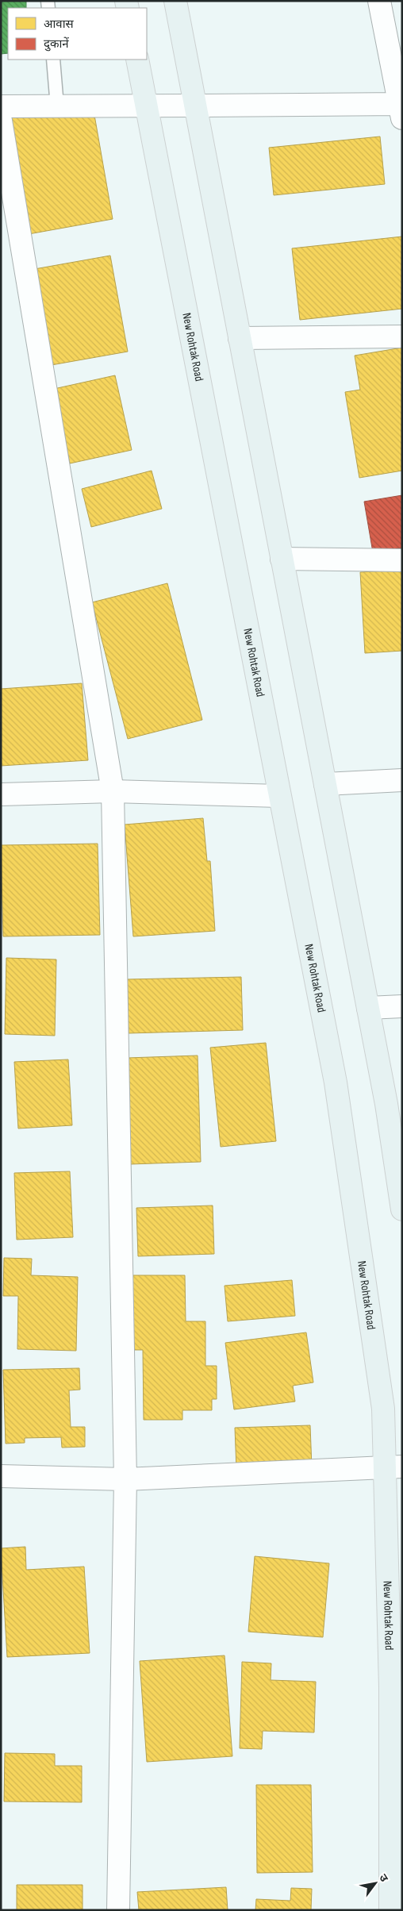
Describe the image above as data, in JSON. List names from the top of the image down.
{
  "streets": {
    "main road": ["New Rohtak Road"]
  },
  "legend": ["आवास", "दुकानें"],
  "north": "top right"
}
